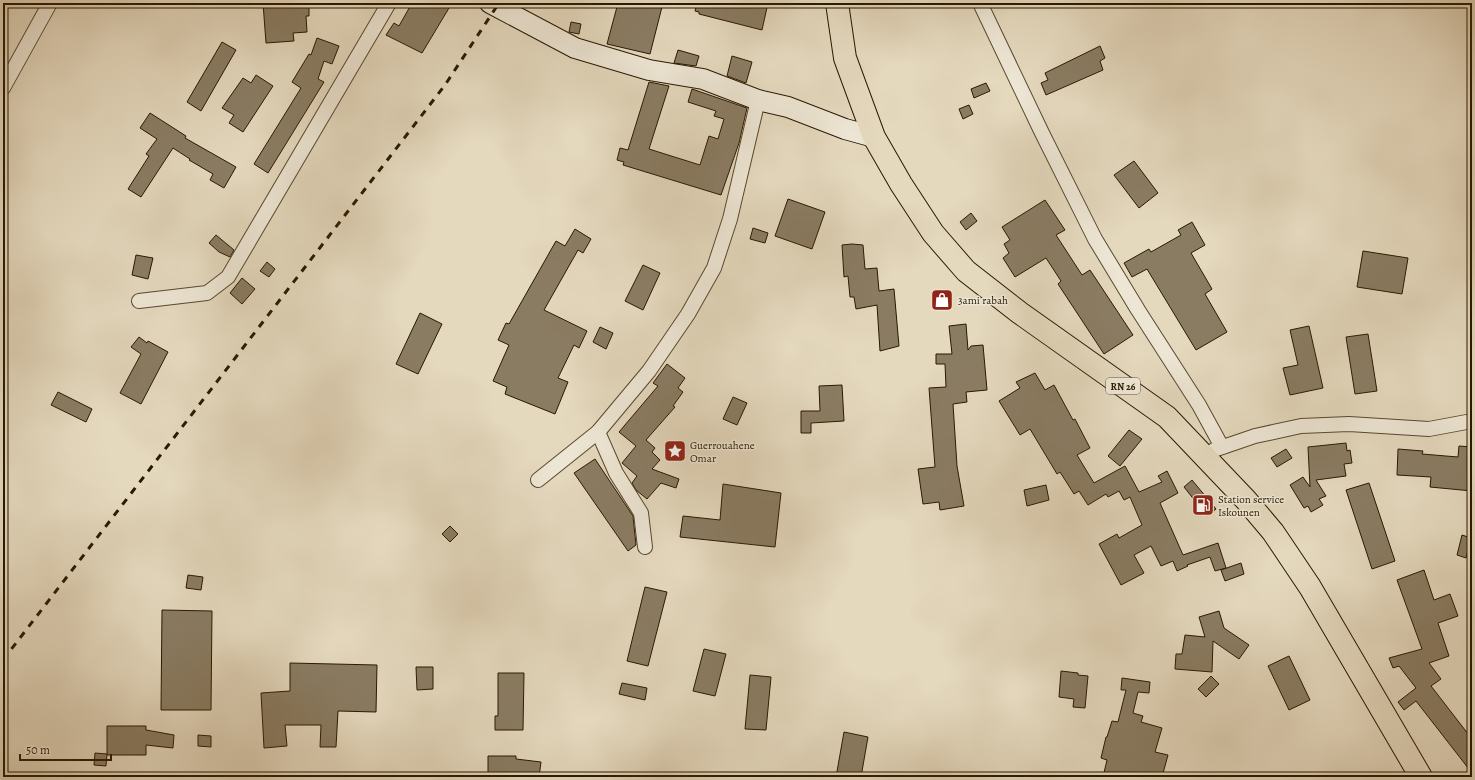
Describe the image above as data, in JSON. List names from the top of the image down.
{
  "streets": {
    "main road": ["RN 26"]
  },
  "places": {
    "shop": ["3ami rabah"],
    "place": ["Guerrouahene Omar"],
    "fuel station": ["Station service Iskounen"]
  },
  "scale_bar": "50 m"
}
